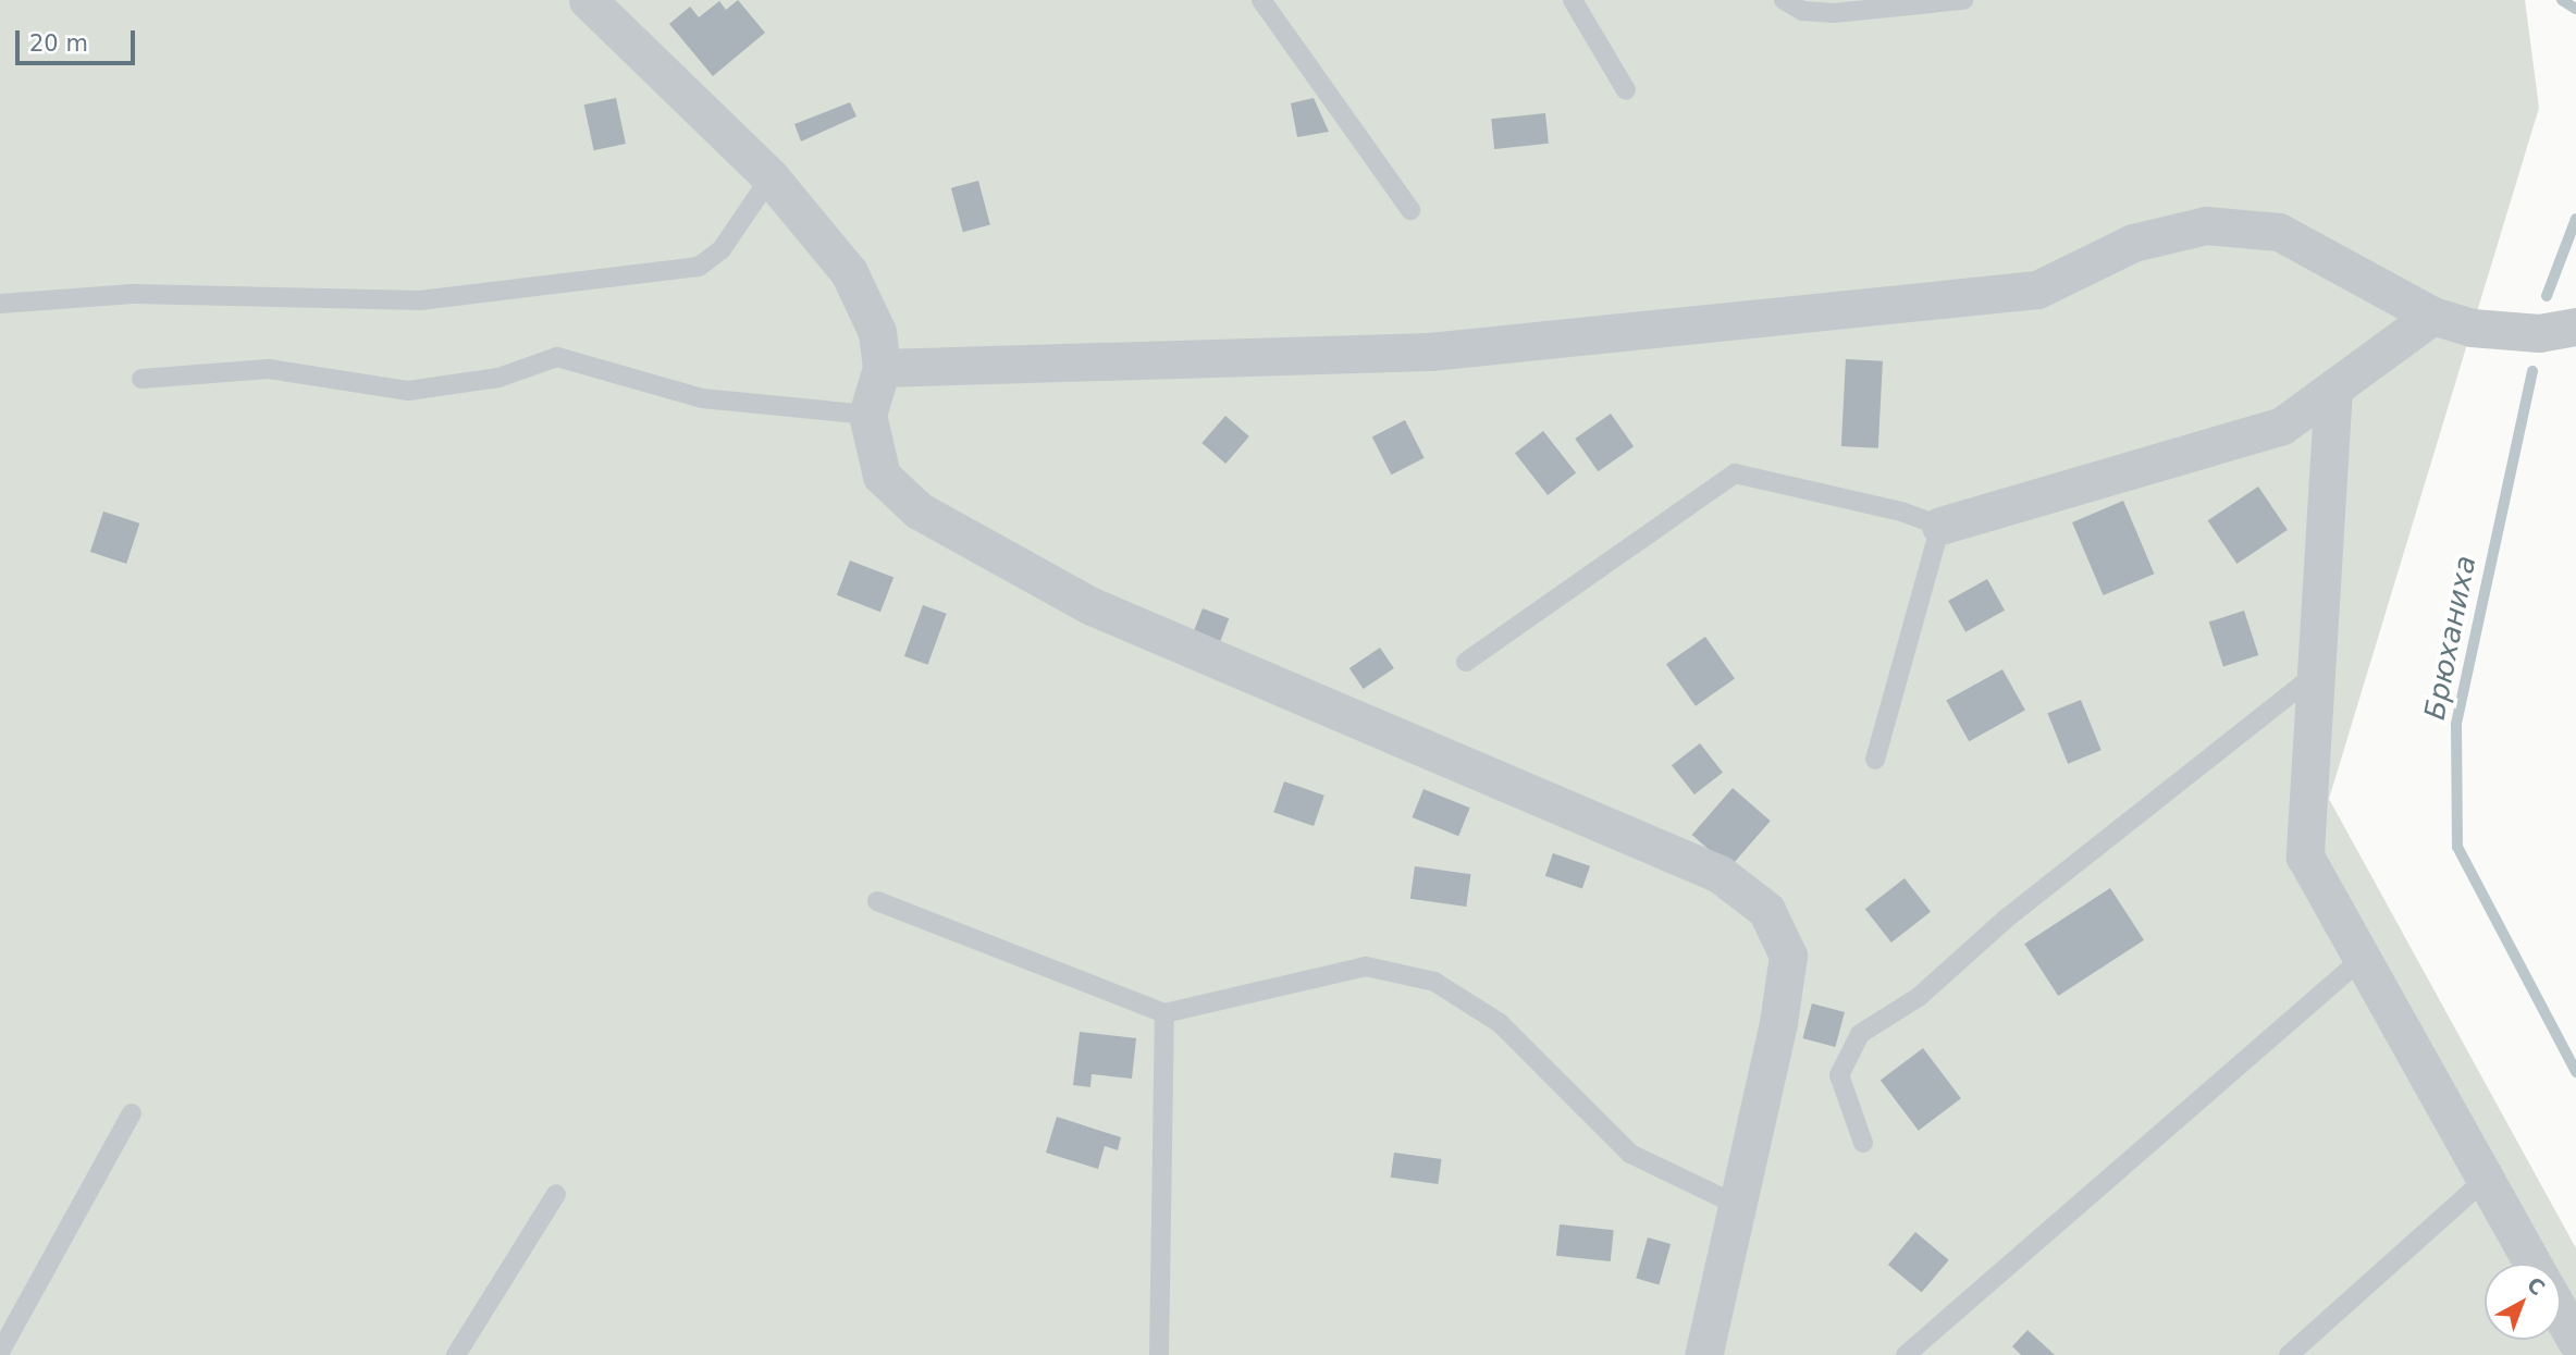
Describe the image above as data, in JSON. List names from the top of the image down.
{
  "water": ["Брюханиха"],
  "scale_bar": "20 m",
  "north": "top right"
}
